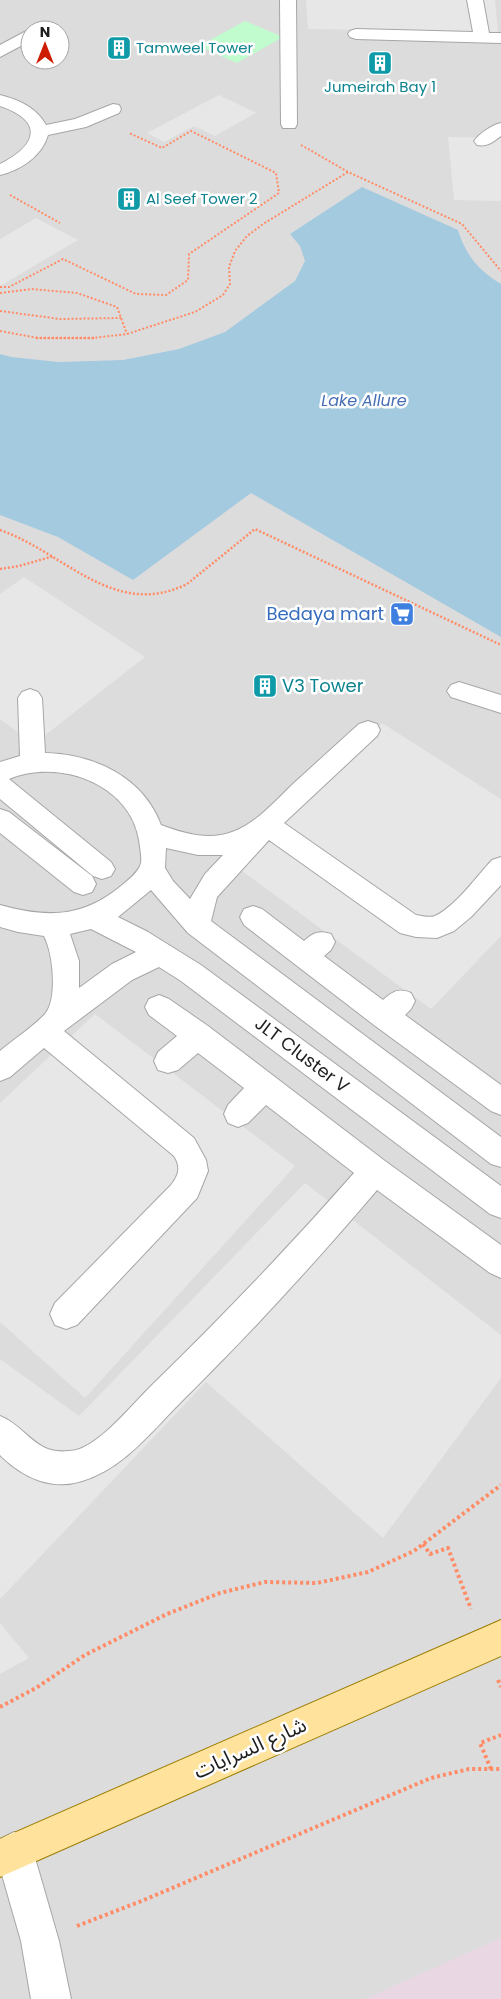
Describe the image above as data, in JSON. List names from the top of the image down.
{
  "streets": {
    "main road": ["شارع السرايات"],
    "lane": ["JLT Cluster V"]
  },
  "water": ["Lake Allure"],
  "places": {
    "building": [
      "Tamweel Tower",
      "Jumeirah Bay 1",
      "Al Seef Tower 2",
      "V3 Tower"
    ],
    "supermarket": ["Bedaya mart"]
  },
  "north": "top"
}
